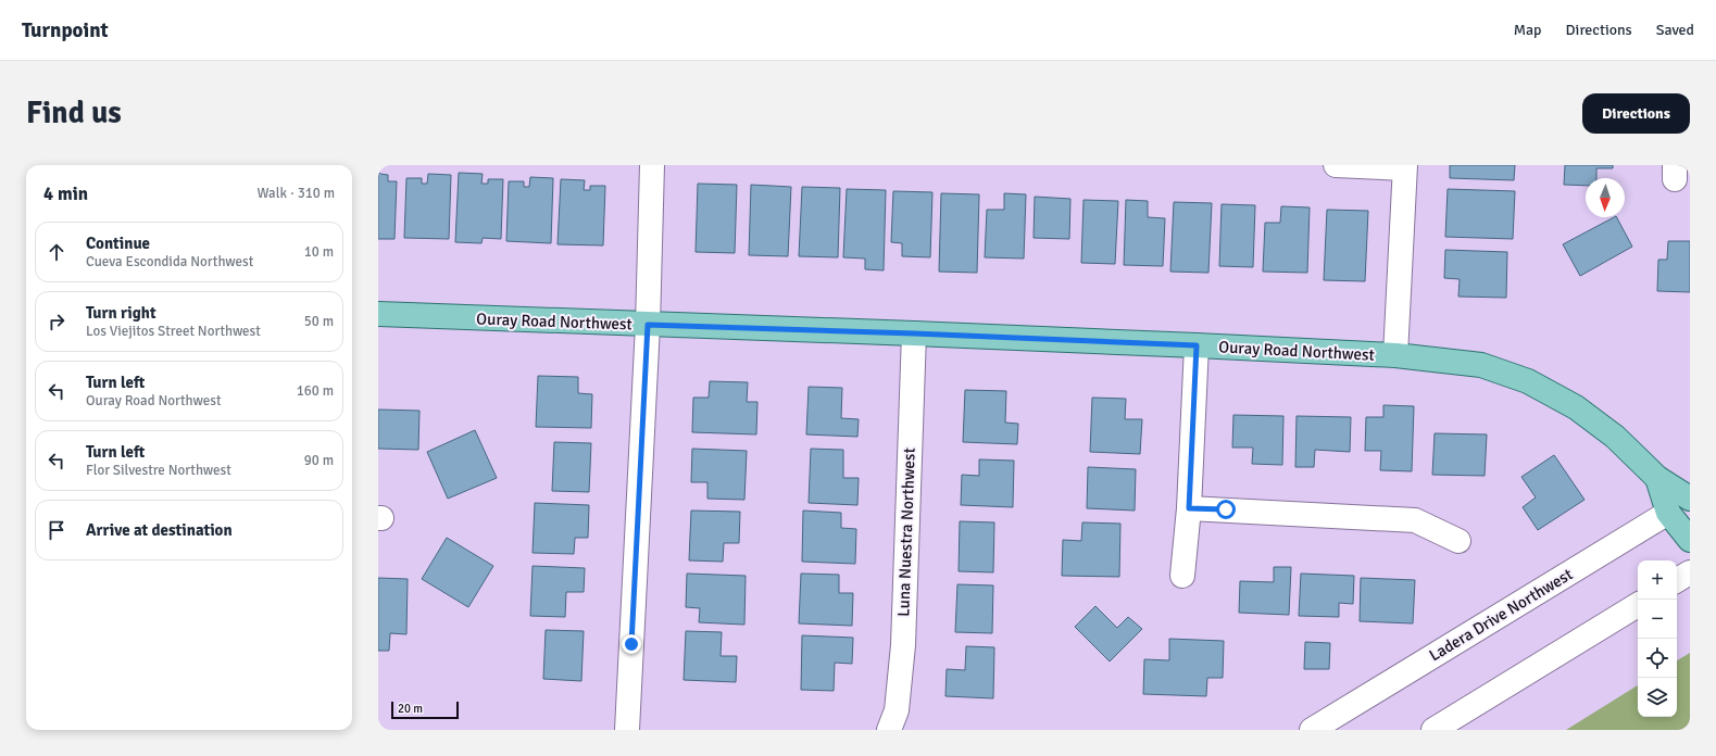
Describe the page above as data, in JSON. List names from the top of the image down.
{
  "streets": {
    "main road": ["Ouray Road Northwest", "Ladera Drive Northwest"],
    "street": ["Luna Nuestra Northwest"]
  },
  "crossings": [
    ["Ouray Road Northwest", "Luna Nuestra Northwest"],
    ["Ouray Road Northwest", "Ladera Drive Northwest"]
  ],
  "scale_bar": "20 m",
  "north": "bottom",
  "page": {
    "header": "Turnpoint",
    "nav": ["Map", "Directions", "Saved"],
    "buttons": "Directions",
    "title": "Find us",
    "heading": ["4 min", "Walk · 310 m"],
    "list": [
      ["Continue", "Cueva Escondida Northwest", "10 m"],
      ["Turn right", "Los Viejitos Street Northwest", "50 m"],
      ["Turn left", "Ouray Road Northwest", "160 m"],
      ["Turn left", "Flor Silvestre Northwest", "90 m"],
      "Arrive at destination"
    ],
    "map_buttons": ["+", "−"],
    "scale": "20 m"
  }
}
